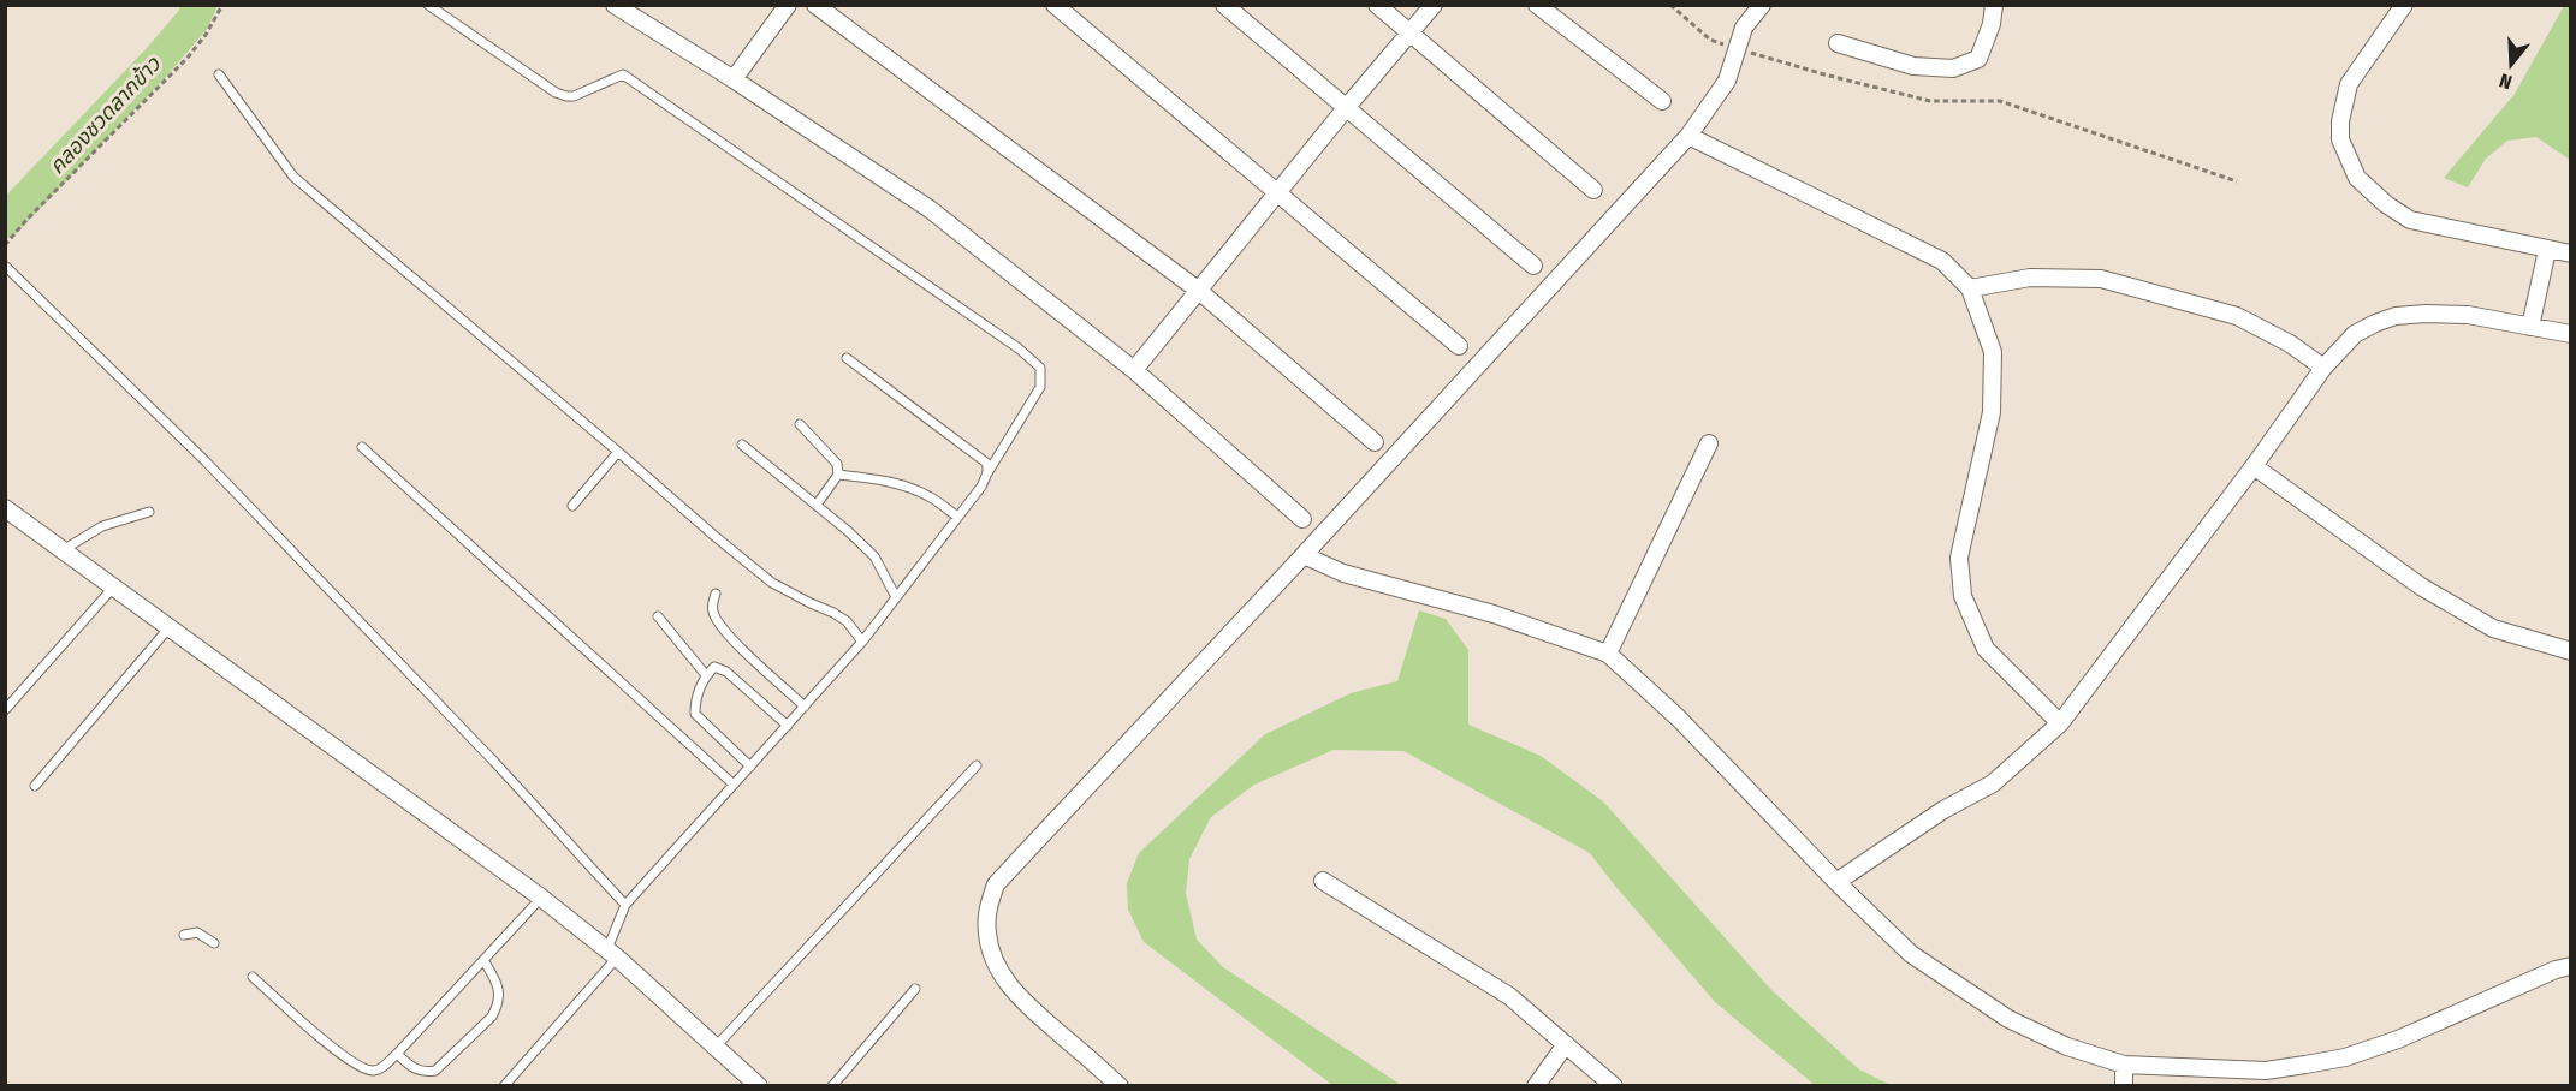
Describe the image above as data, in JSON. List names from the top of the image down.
{
  "water": ["คลองชวดลากข้าว"],
  "north": "bottom"
}
